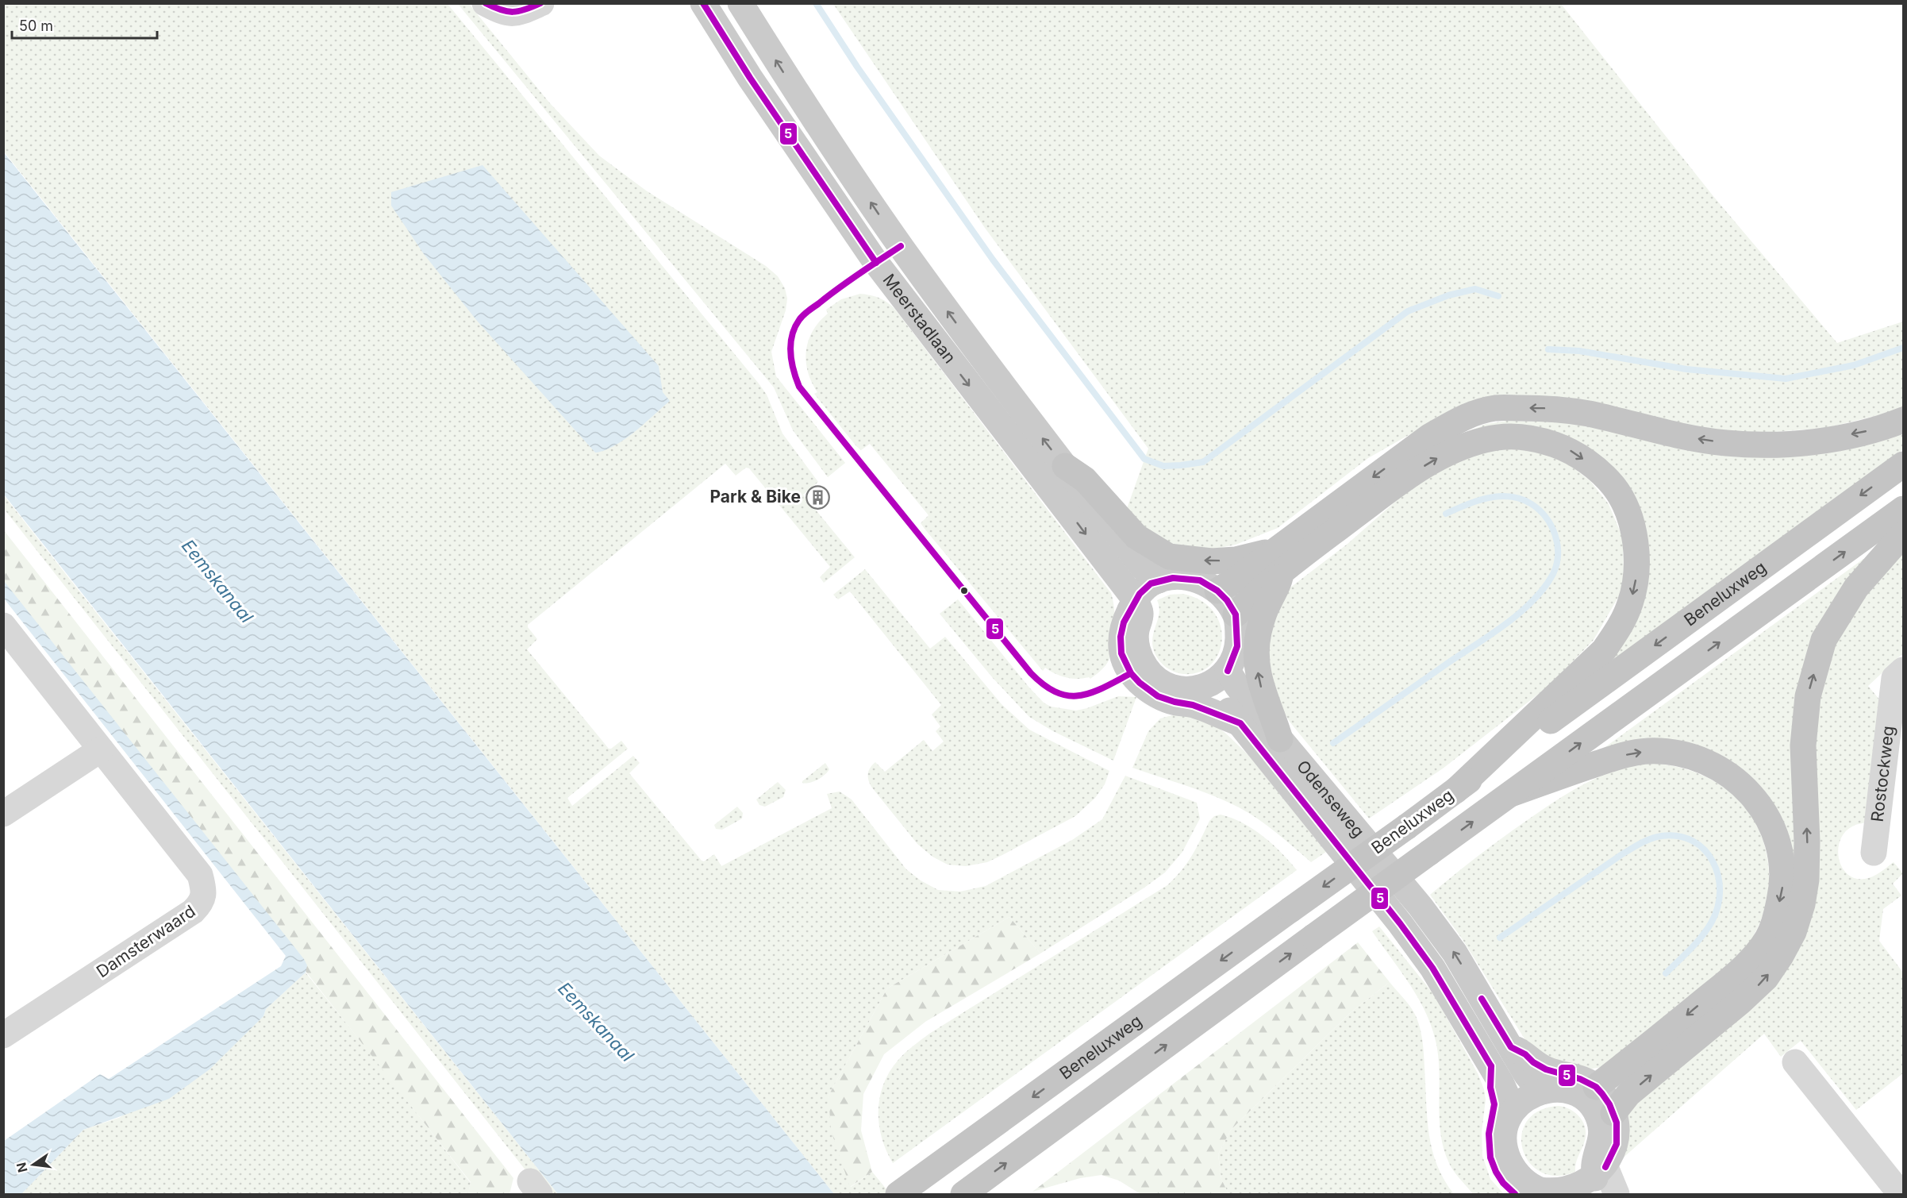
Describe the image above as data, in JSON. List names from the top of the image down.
{
  "streets": {
    "highway": ["Beneluxweg"],
    "main road": ["Meerstadlaan", "Odenseweg"],
    "street": ["Rostockweg", "Damsterwaard"]
  },
  "crossings": [
    ["Meerstadlaan", "Odenseweg"]
  ],
  "water": ["Eemskanaal"],
  "places": {
    "building": ["Park & Bike"]
  },
  "lines": ["transit line 5"],
  "scale_bar": "50 m",
  "north": "left"
}
